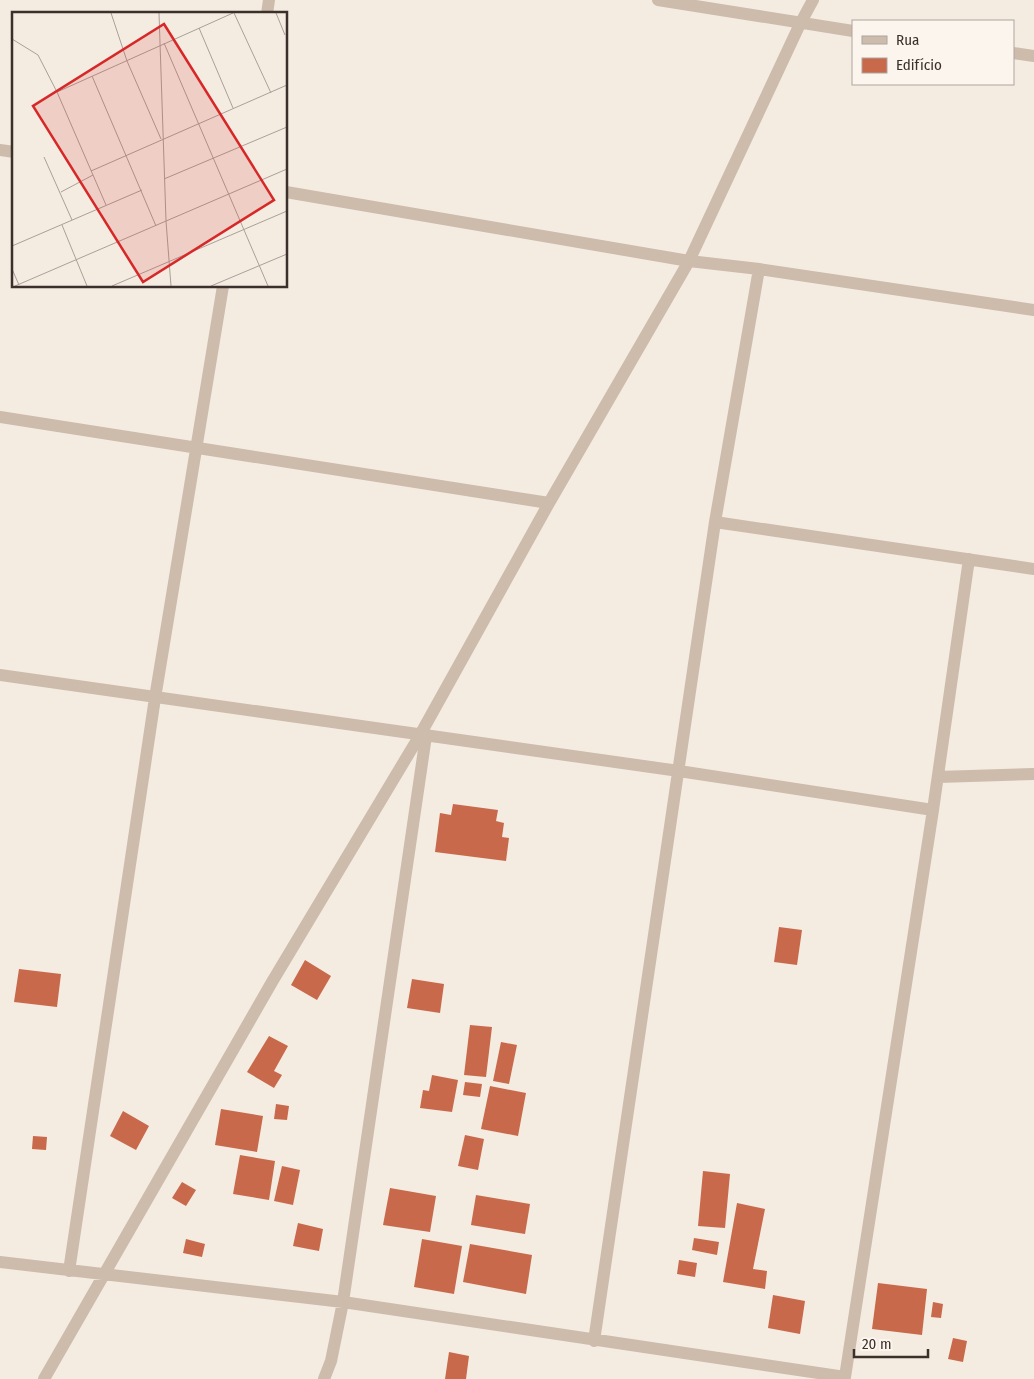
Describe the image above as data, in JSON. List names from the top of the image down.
{
  "legend": ["Rua", "Edifício"],
  "scale_bar": "20 m"
}
